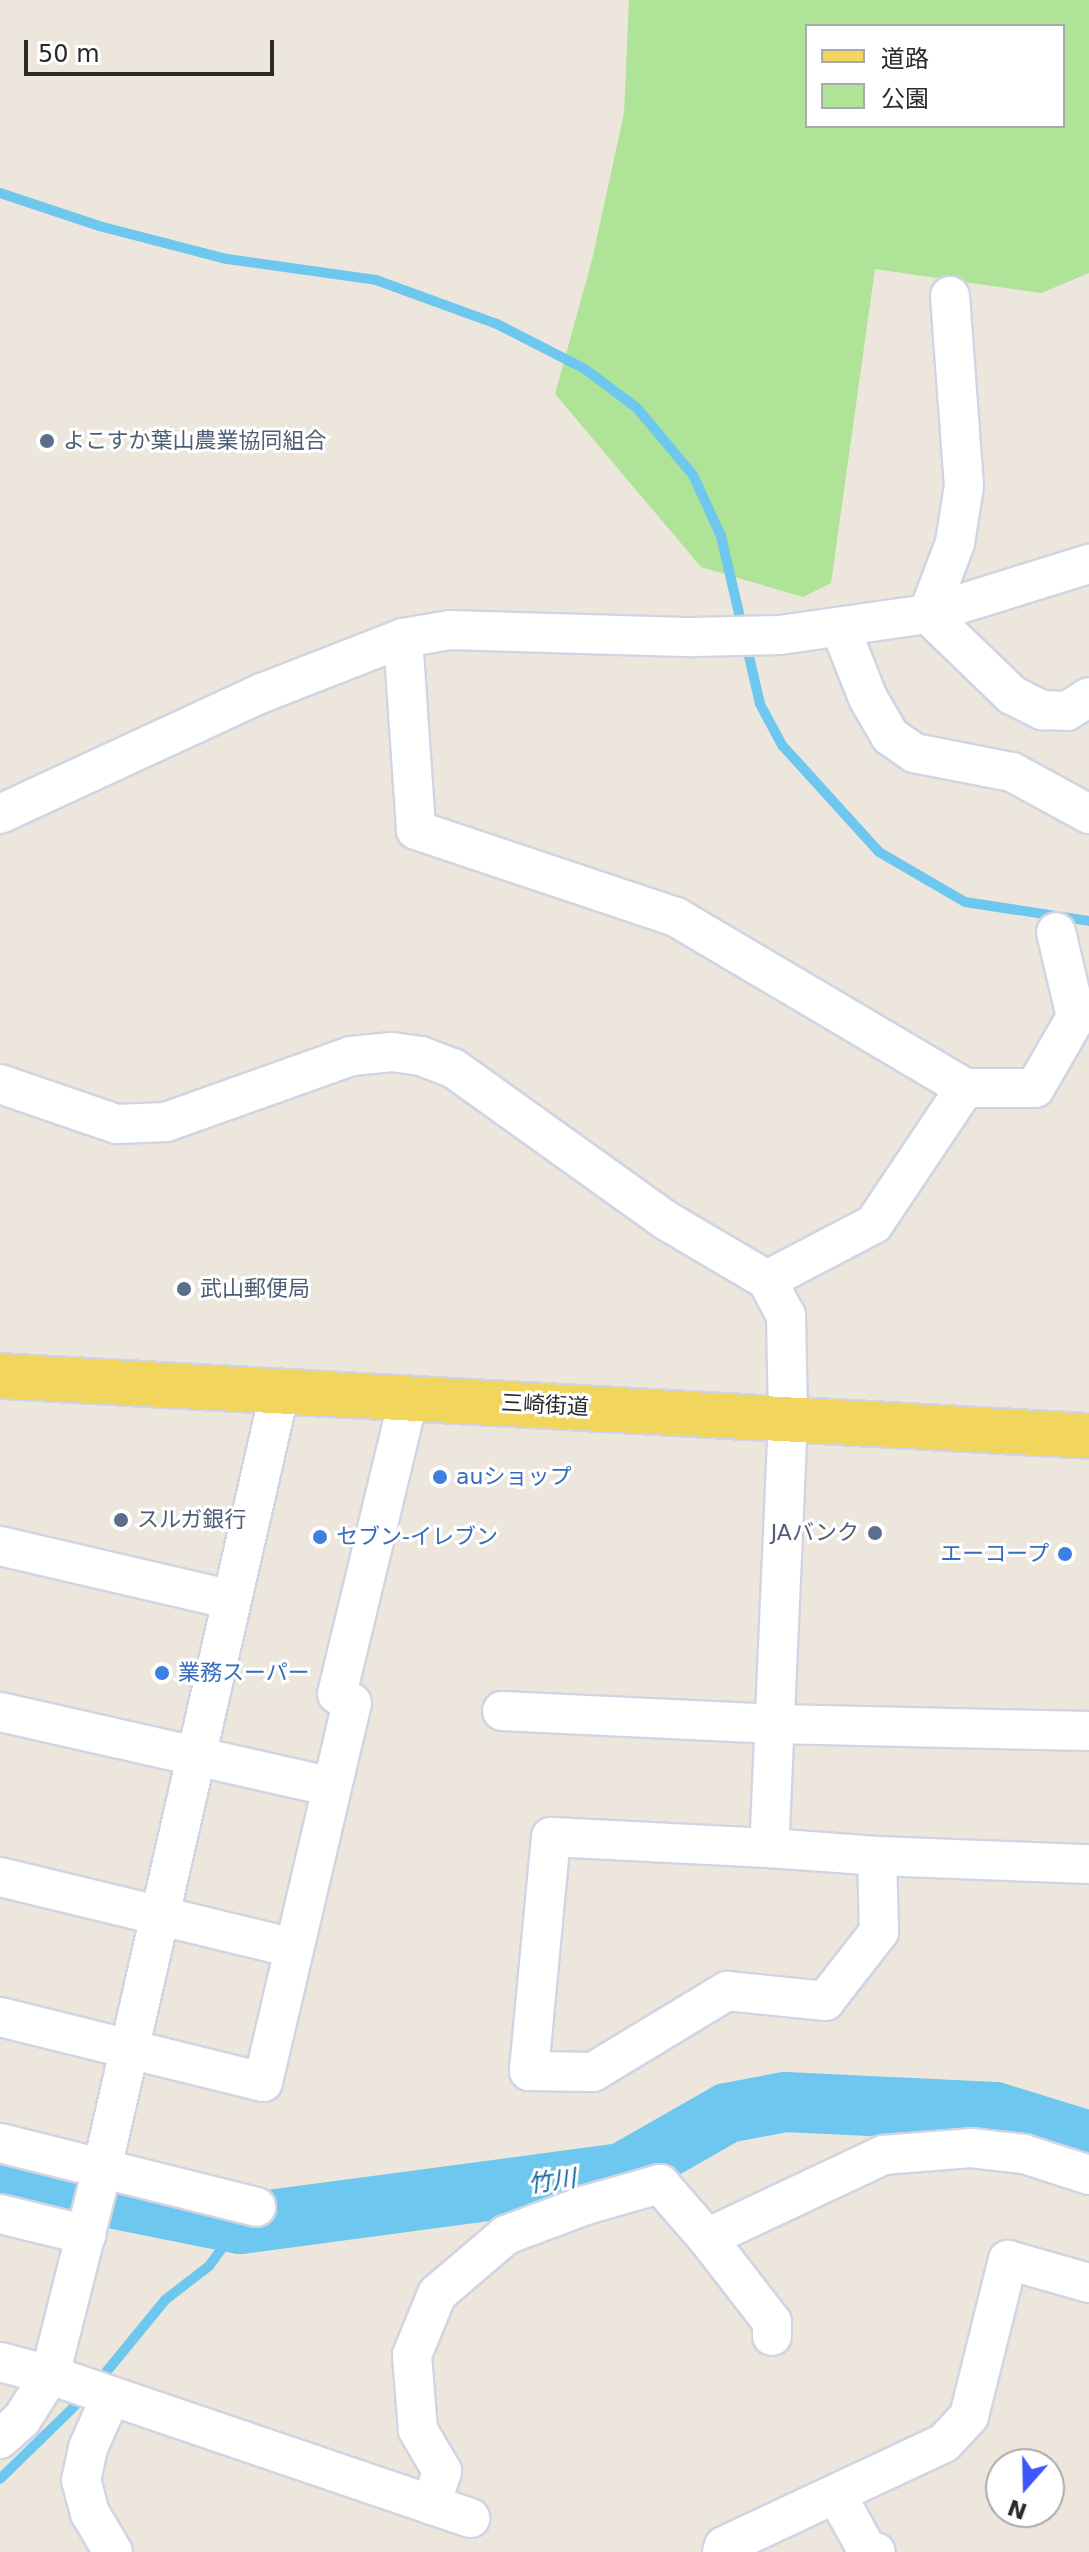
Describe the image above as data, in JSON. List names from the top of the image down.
{
  "streets": {
    "main road": ["三崎街道"]
  },
  "water": ["竹川"],
  "places": [
    "よこすか葉山農業協同組合",
    "武山郵便局",
    "auショップ",
    "スルガ銀行",
    "JAバンク",
    "セブン-イレブン",
    "エーコープ",
    "業務スーパー"
  ],
  "legend": ["道路", "公園"],
  "scale_bar": "50 m",
  "north": "bottom"
}
